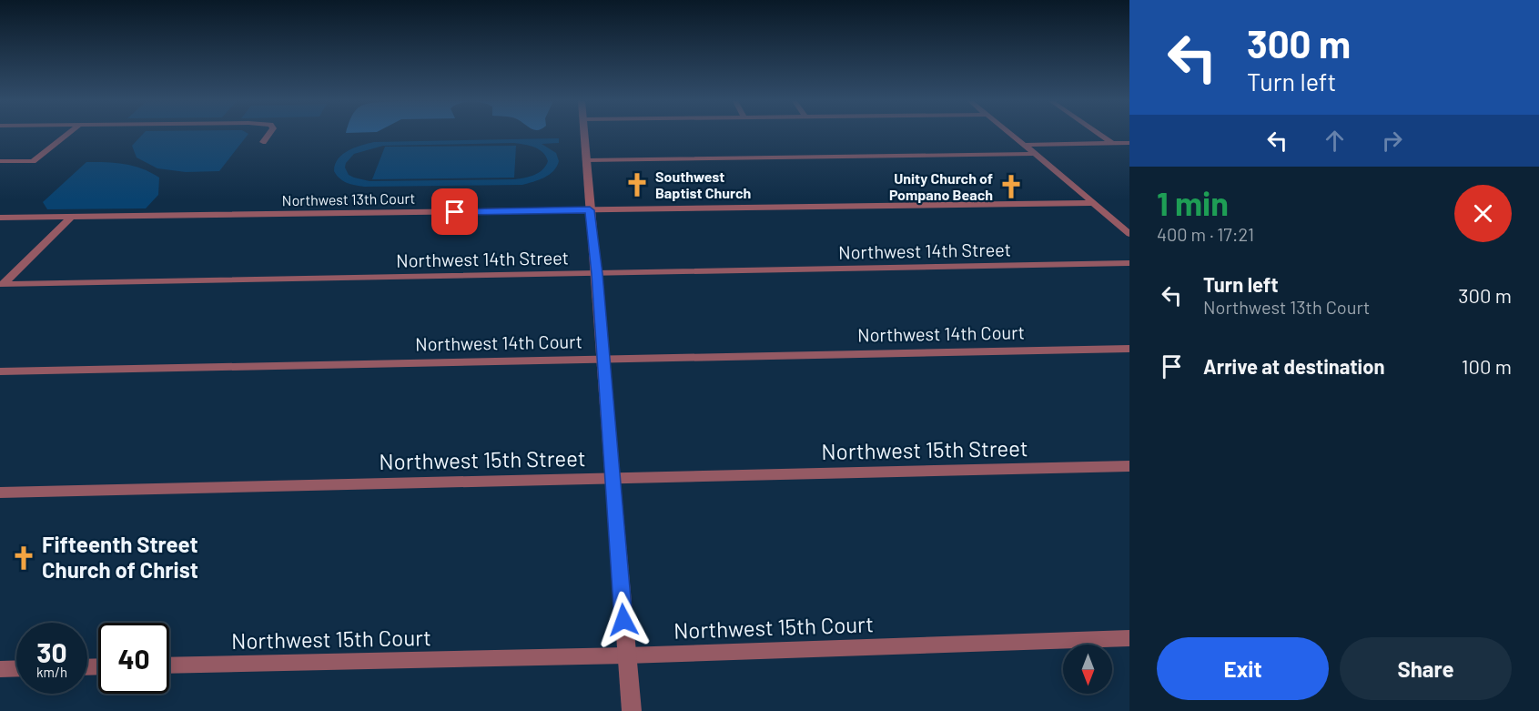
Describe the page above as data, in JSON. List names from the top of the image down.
{
  "streets": {
    "street": [
      "Northwest 13th Court",
      "Northwest 14th Street",
      "Northwest 14th Court",
      "Northwest 15th Street",
      "Northwest 15th Court"
    ]
  },
  "places": {
    "church": ["Southwest Baptist Church", "Unity Church of Pompano Beach", "Fifteenth Street Church of Christ"]
  },
  "north": "bottom",
  "page": {
    "turn": ["300 m", "Turn left"],
    "heading": ["1 min", "400 m · 17:21"],
    "list": [
      {
        "name": "Turn left",
        "note": "Northwest 13th Court",
        "value": "300 m"
      },
      {
        "name": "Arrive at destination",
        "value": "100 m"
      }
    ],
    "speed": "30 km/h",
    "limit": "40",
    "buttons": ["Exit", "Share"]
  }
}
